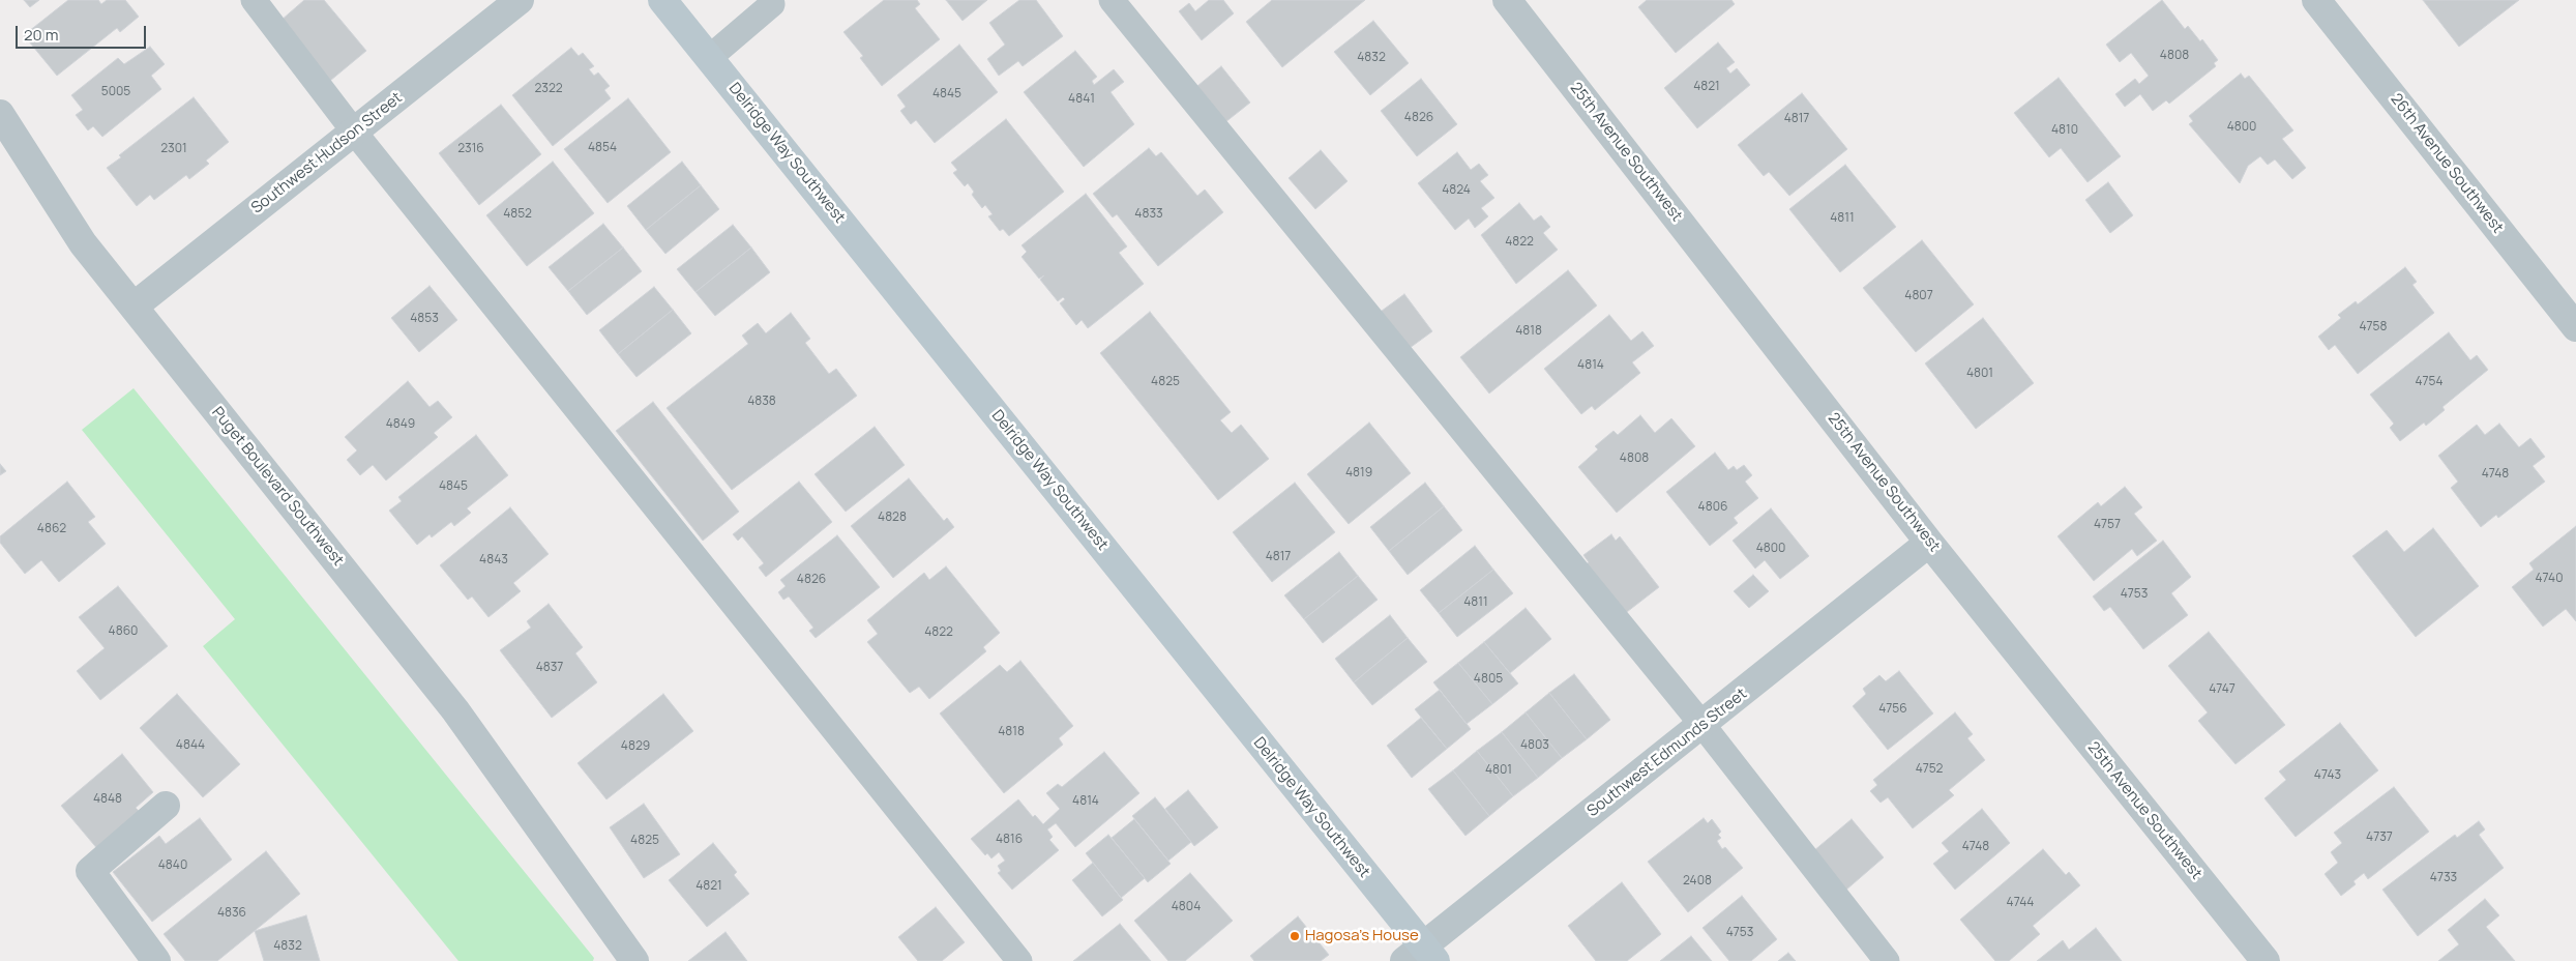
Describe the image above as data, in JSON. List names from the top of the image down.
{
  "streets": {
    "main road": ["Delridge Way Southwest"],
    "street": [
      "25th Avenue Southwest",
      "Southwest Hudson Street",
      "26th Avenue Southwest",
      "Puget Boulevard Southwest",
      "Southwest Edmunds Street"
    ]
  },
  "crossings": [
    ["25th Avenue Southwest", "Southwest Edmunds Street"],
    ["Southwest Hudson Street", "Puget Boulevard Southwest"],
    ["Delridge Way Southwest", "Southwest Edmunds Street"]
  ],
  "places": ["Hagosa’s House"],
  "house_numbers": [
    "4808",
    "4832",
    "4821",
    "2322",
    "5005",
    "4845",
    "4841",
    "4826",
    "4817",
    "4800",
    "4810",
    "4854",
    "2301",
    "2316",
    "4824",
    "4852",
    "4833",
    "4811",
    "4822",
    "4807",
    "4853",
    "4758",
    "4818",
    "4814",
    "4801",
    "4825",
    "4754",
    "4838",
    "4849",
    "4808",
    "4819",
    "4748",
    "4845",
    "4806",
    "4828",
    "4757",
    "4862",
    "4800",
    "4817",
    "4843",
    "4740",
    "4826",
    "4753",
    "4811",
    "4860",
    "4822",
    "4837",
    "4805",
    "4747",
    "4756",
    "4818",
    "4844",
    "4803",
    "4829",
    "4752",
    "4801",
    "4743",
    "4848",
    "4814",
    "4737",
    "4816",
    "4825",
    "4748",
    "4840",
    "4733",
    "2408",
    "4821",
    "4744",
    "4804",
    "4836",
    "4753",
    "4832"
  ],
  "scale_bar": "20 m"
}
